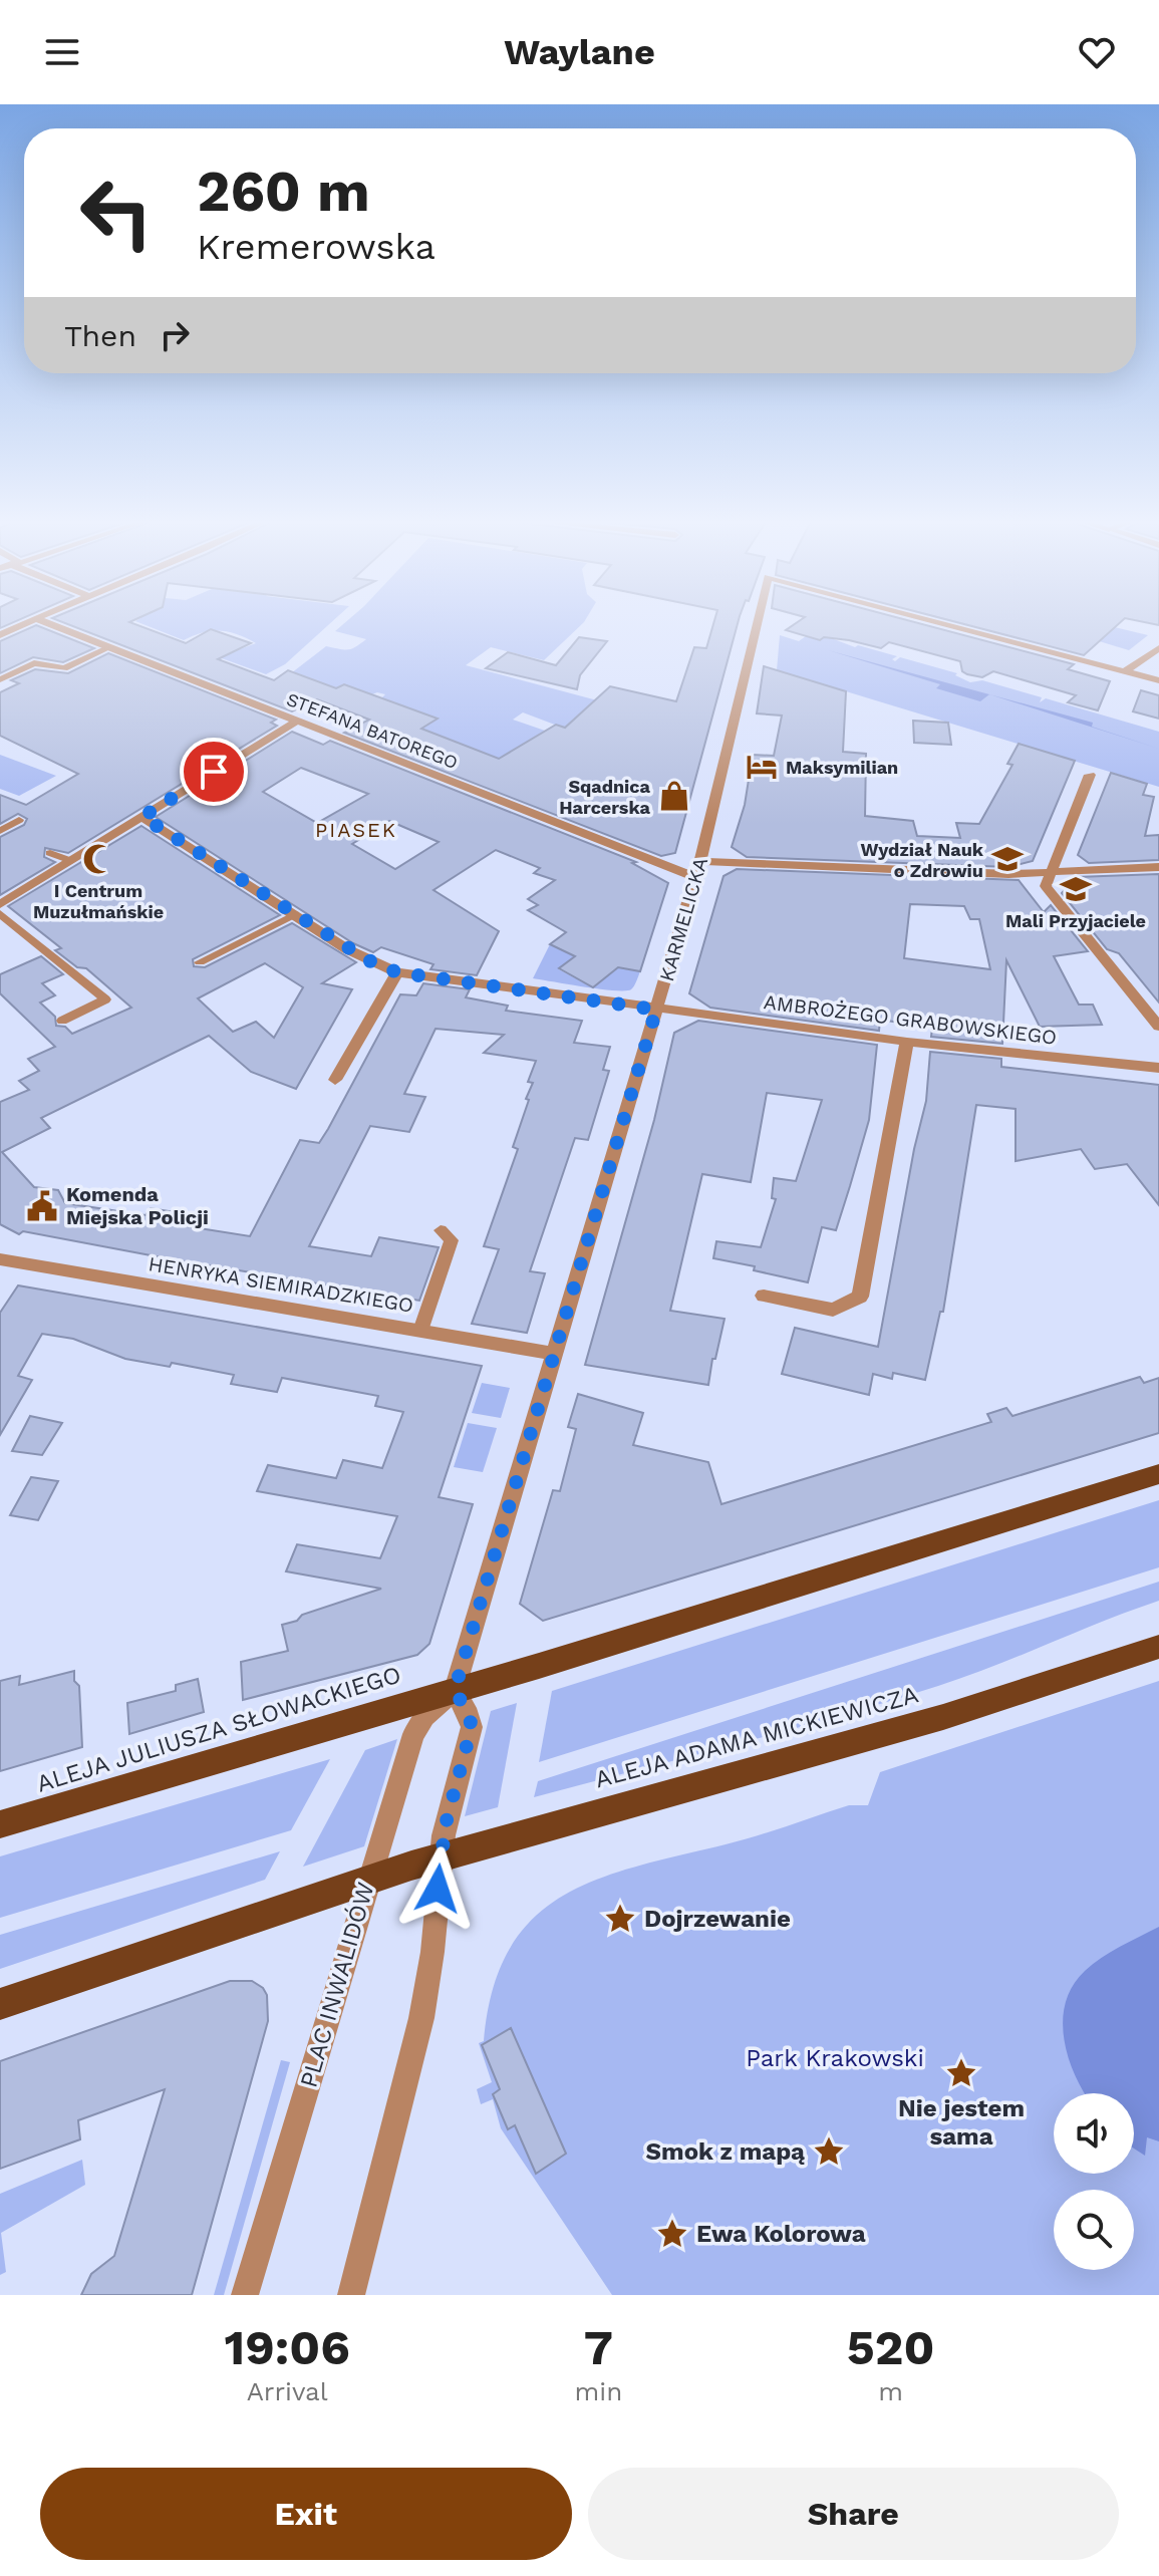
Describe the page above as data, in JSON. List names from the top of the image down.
{
  "streets": {
    "main road": ["ALEJA JULIUSZA SŁOWACKIEGO", "ALEJA ADAMA MICKIEWICZA"],
    "street": [
      "STEFANA BATOREGO",
      "KARMELICKA",
      "AMBROŻEGO GRABOWSKIEGO",
      "HENRYKA SIEMIRADZKIEGO",
      "PLAC INWALIDÓW"
    ]
  },
  "crossings": [
    ["STEFANA BATOREGO", "KARMELICKA"],
    ["KARMELICKA", "AMBROŻEGO GRABOWSKIEGO"],
    ["KARMELICKA", "HENRYKA SIEMIRADZKIEGO"],
    ["KARMELICKA", "ALEJA JULIUSZA SŁOWACKIEGO"],
    ["KARMELICKA", "PLAC INWALIDÓW"],
    ["ALEJA JULIUSZA SŁOWACKIEGO", "PLAC INWALIDÓW"],
    ["ALEJA ADAMA MICKIEWICZA", "PLAC INWALIDÓW"]
  ],
  "districts": ["PIASEK"],
  "parks": ["Park Krakowski"],
  "places": {
    "hotel": ["Maksymilian"],
    "shop": ["Sqadnica Harcerska"],
    "mosque": ["I Centrum Muzułmańskie"],
    "school or university": ["Wydział Nauk o Zdrowiu", "Mali Przyjaciele"],
    "public building": ["Komenda Miejska Policji"],
    "place": [
      "Dojrzewanie",
      "Nie jestem sama",
      "Smok z mapą",
      "Ewa Kolorowa"
    ]
  },
  "page": {
    "header": "Waylane",
    "turn": ["260 m", "Kremerowska"],
    "then": "Then",
    "eta": [
      "19:06",
      "Arrival",
      "7",
      "min",
      "520",
      "m"
    ],
    "buttons": ["Exit", "Share"]
  }
}
